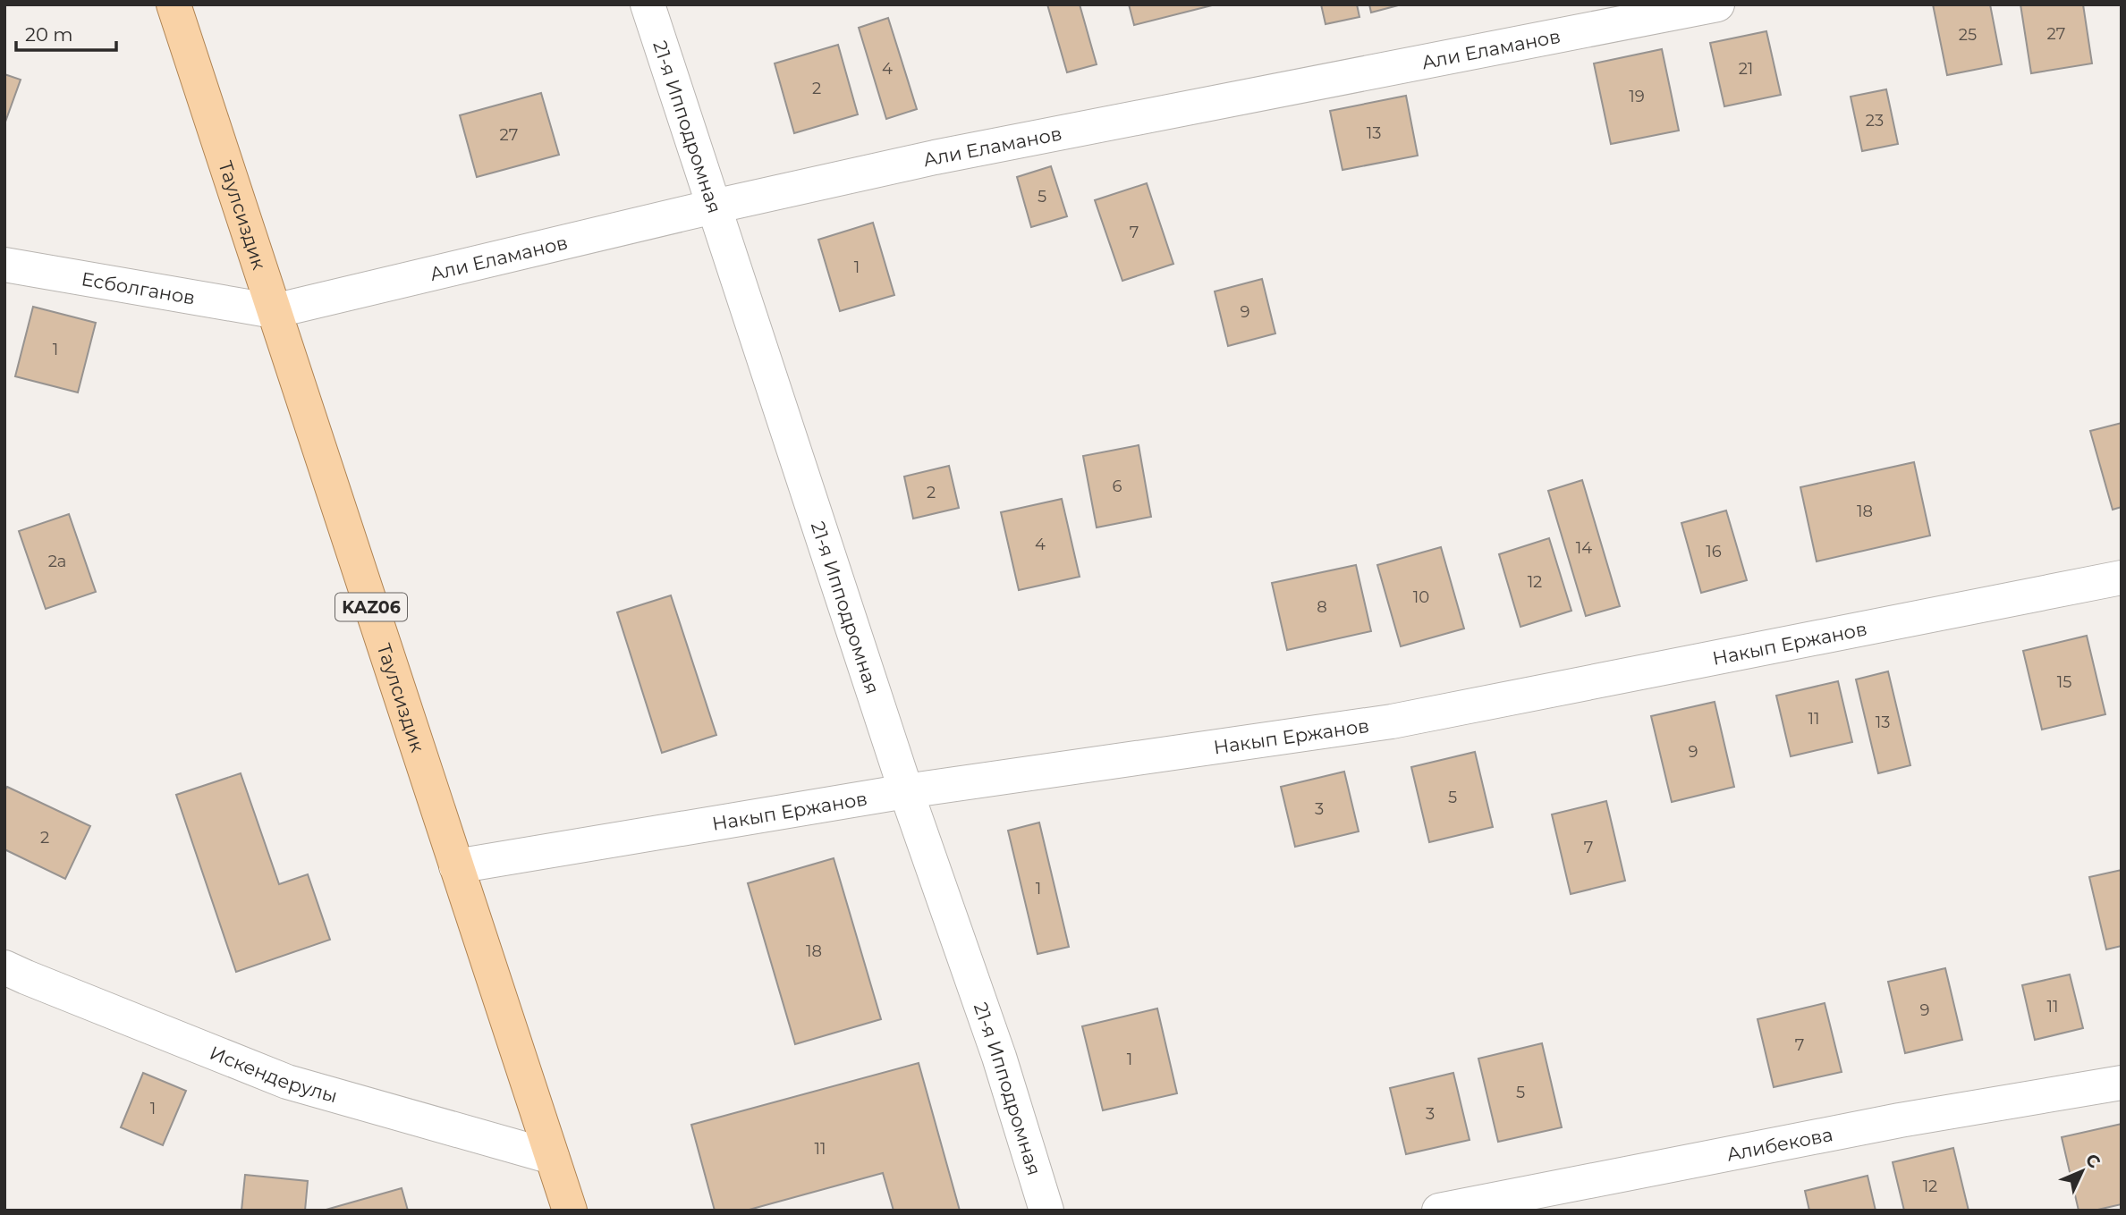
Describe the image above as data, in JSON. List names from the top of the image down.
{
  "streets": {
    "main road": ["Таулсиздик", "KAZ06"],
    "street": [
      "Али Еламанов",
      "21-я Ипподромная",
      "Есболганов",
      "Накып Ержанов",
      "Искендерулы",
      "Алибекова"
    ]
  },
  "crossings": [
    ["Али Еламанов", "21-я Ипподромная"],
    ["Али Еламанов", "Таулсиздик"],
    ["Али Еламанов", "Есболганов"],
    ["21-я Ипподромная", "Накып Ержанов"],
    ["Таулсиздик", "Есболганов"],
    ["Таулсиздик", "Накып Ержанов"],
    ["Таулсиздик", "Искендерулы"]
  ],
  "house_numbers": [
    "27",
    "25",
    "4",
    "21",
    "2",
    "19",
    "23",
    "13",
    "27",
    "5",
    "7",
    "1",
    "9",
    "1",
    "6",
    "2",
    "18",
    "4",
    "14",
    "16",
    "2а",
    "12",
    "10",
    "8",
    "15",
    "11",
    "13",
    "9",
    "5",
    "3",
    "2",
    "7",
    "1",
    "18",
    "11",
    "9",
    "7",
    "1",
    "5",
    "1",
    "3",
    "11",
    "12"
  ],
  "scale_bar": "20 m",
  "north": "top right"
}
